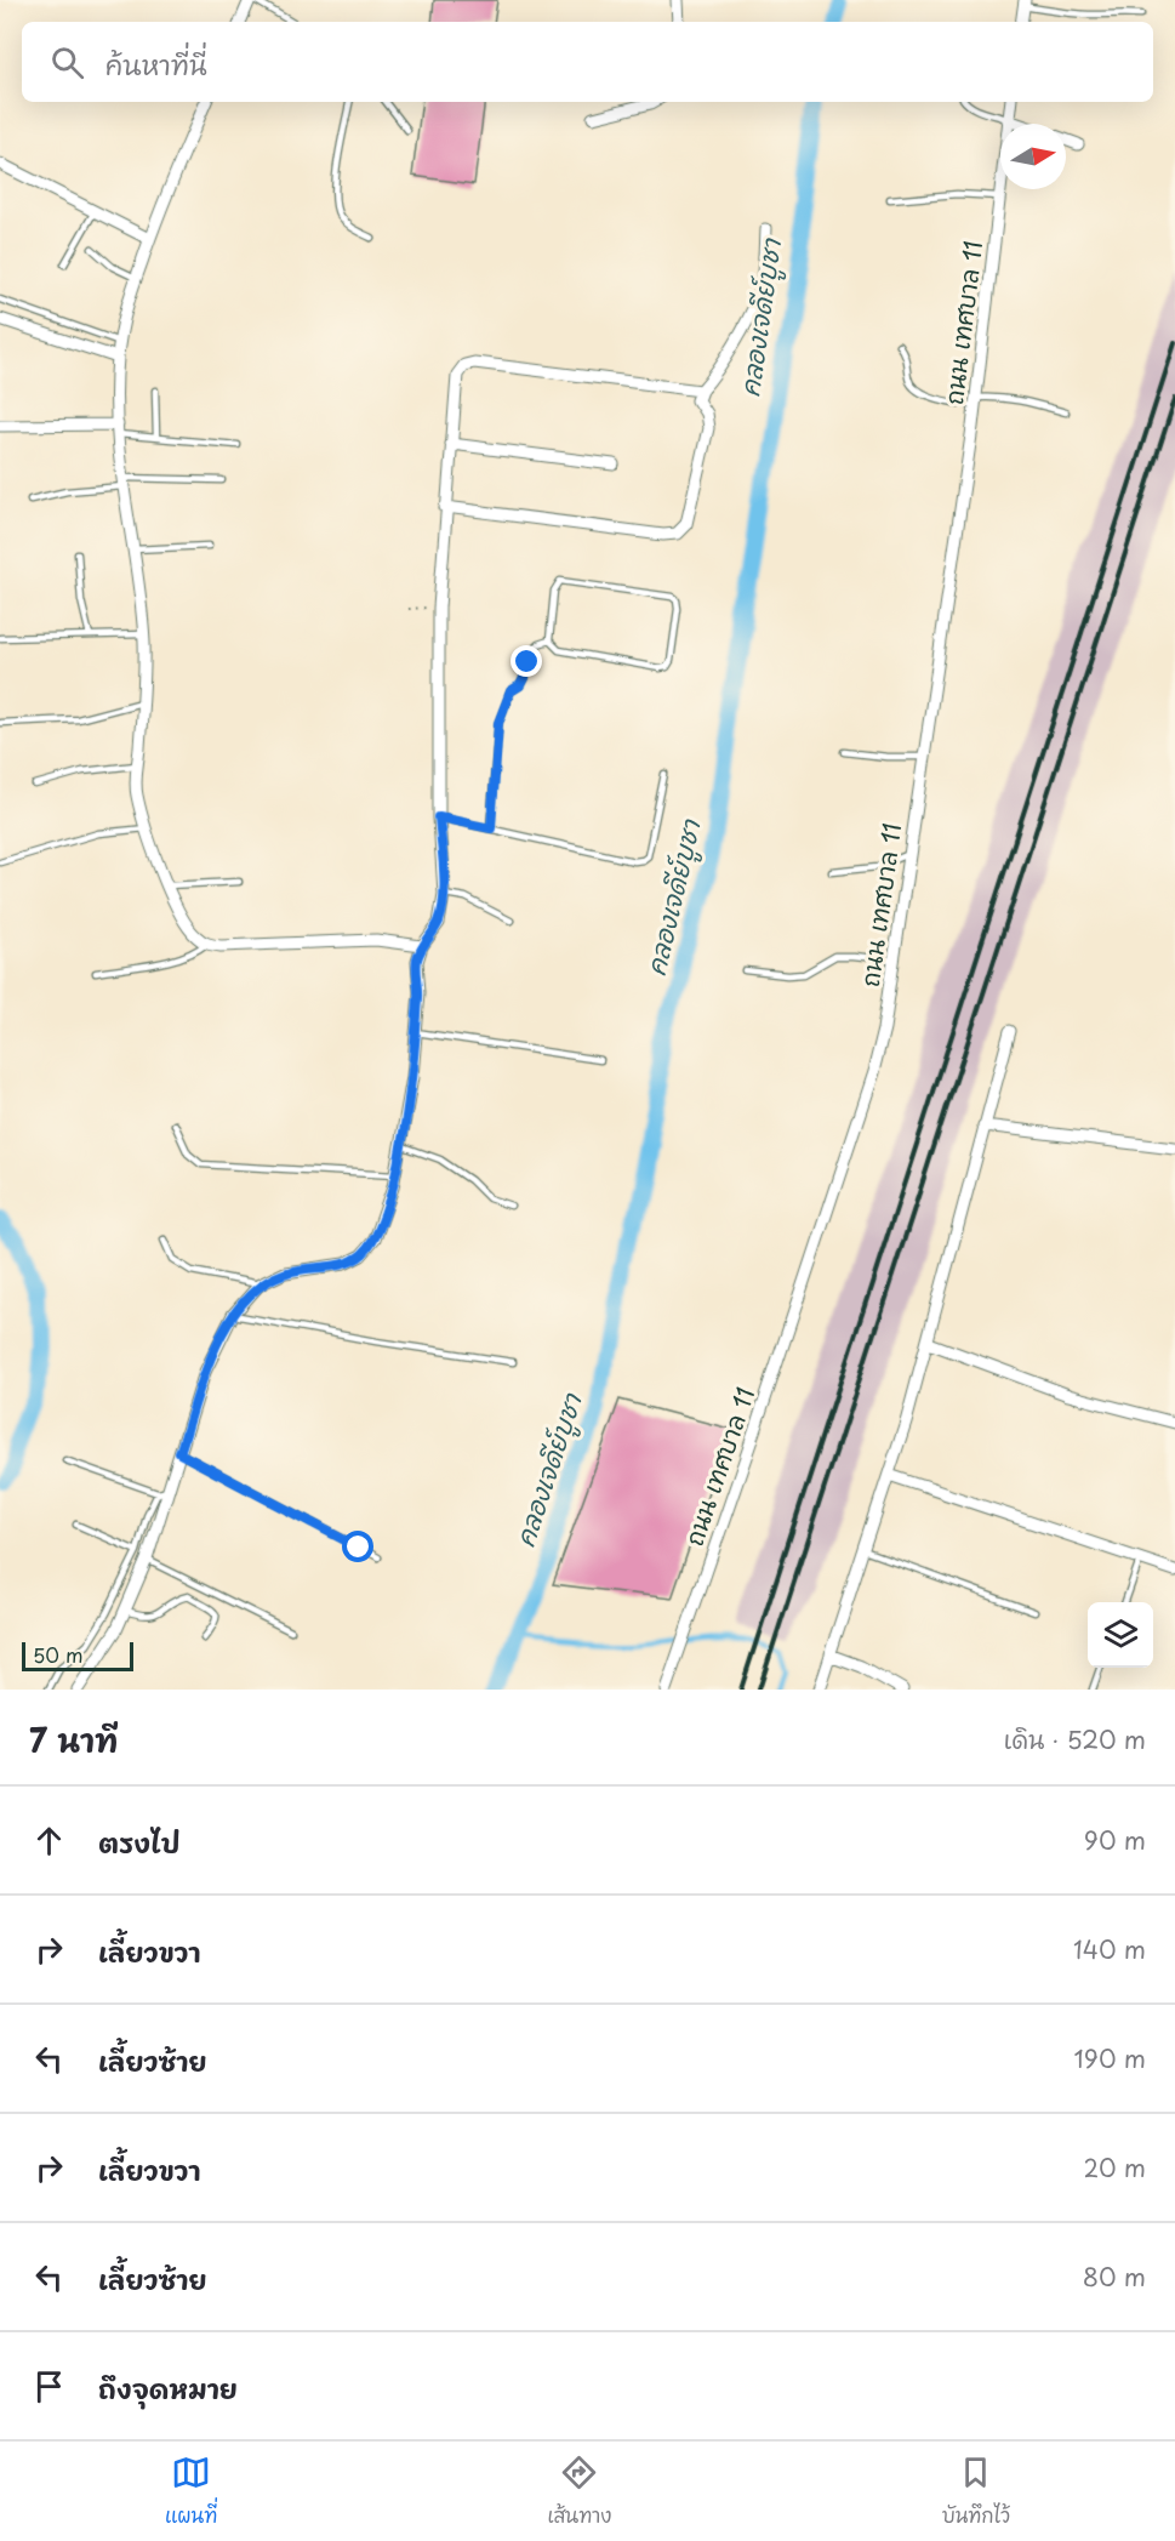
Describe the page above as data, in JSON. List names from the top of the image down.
{
  "streets": {
    "street": ["ถนน เทศบาล 11"]
  },
  "water": ["คลองเจดีย์บูชา"],
  "scale_bar": "50 m",
  "north": "right",
  "page": {
    "search": "ค้นหาที่นี่",
    "scale": "50 m",
    "heading": ["7 นาที", "เดิน · 520 m"],
    "list": [
      ["ตรงไป", "90 m"],
      ["เลี้ยวขวา", "140 m"],
      ["เลี้ยวซ้าย", "190 m"],
      ["เลี้ยวขวา", "20 m"],
      ["เลี้ยวซ้าย", "80 m"],
      "ถึงจุดหมาย"
    ],
    "nav": ["แผนที่", "เส้นทาง", "บันทึกไว้"]
  }
}
